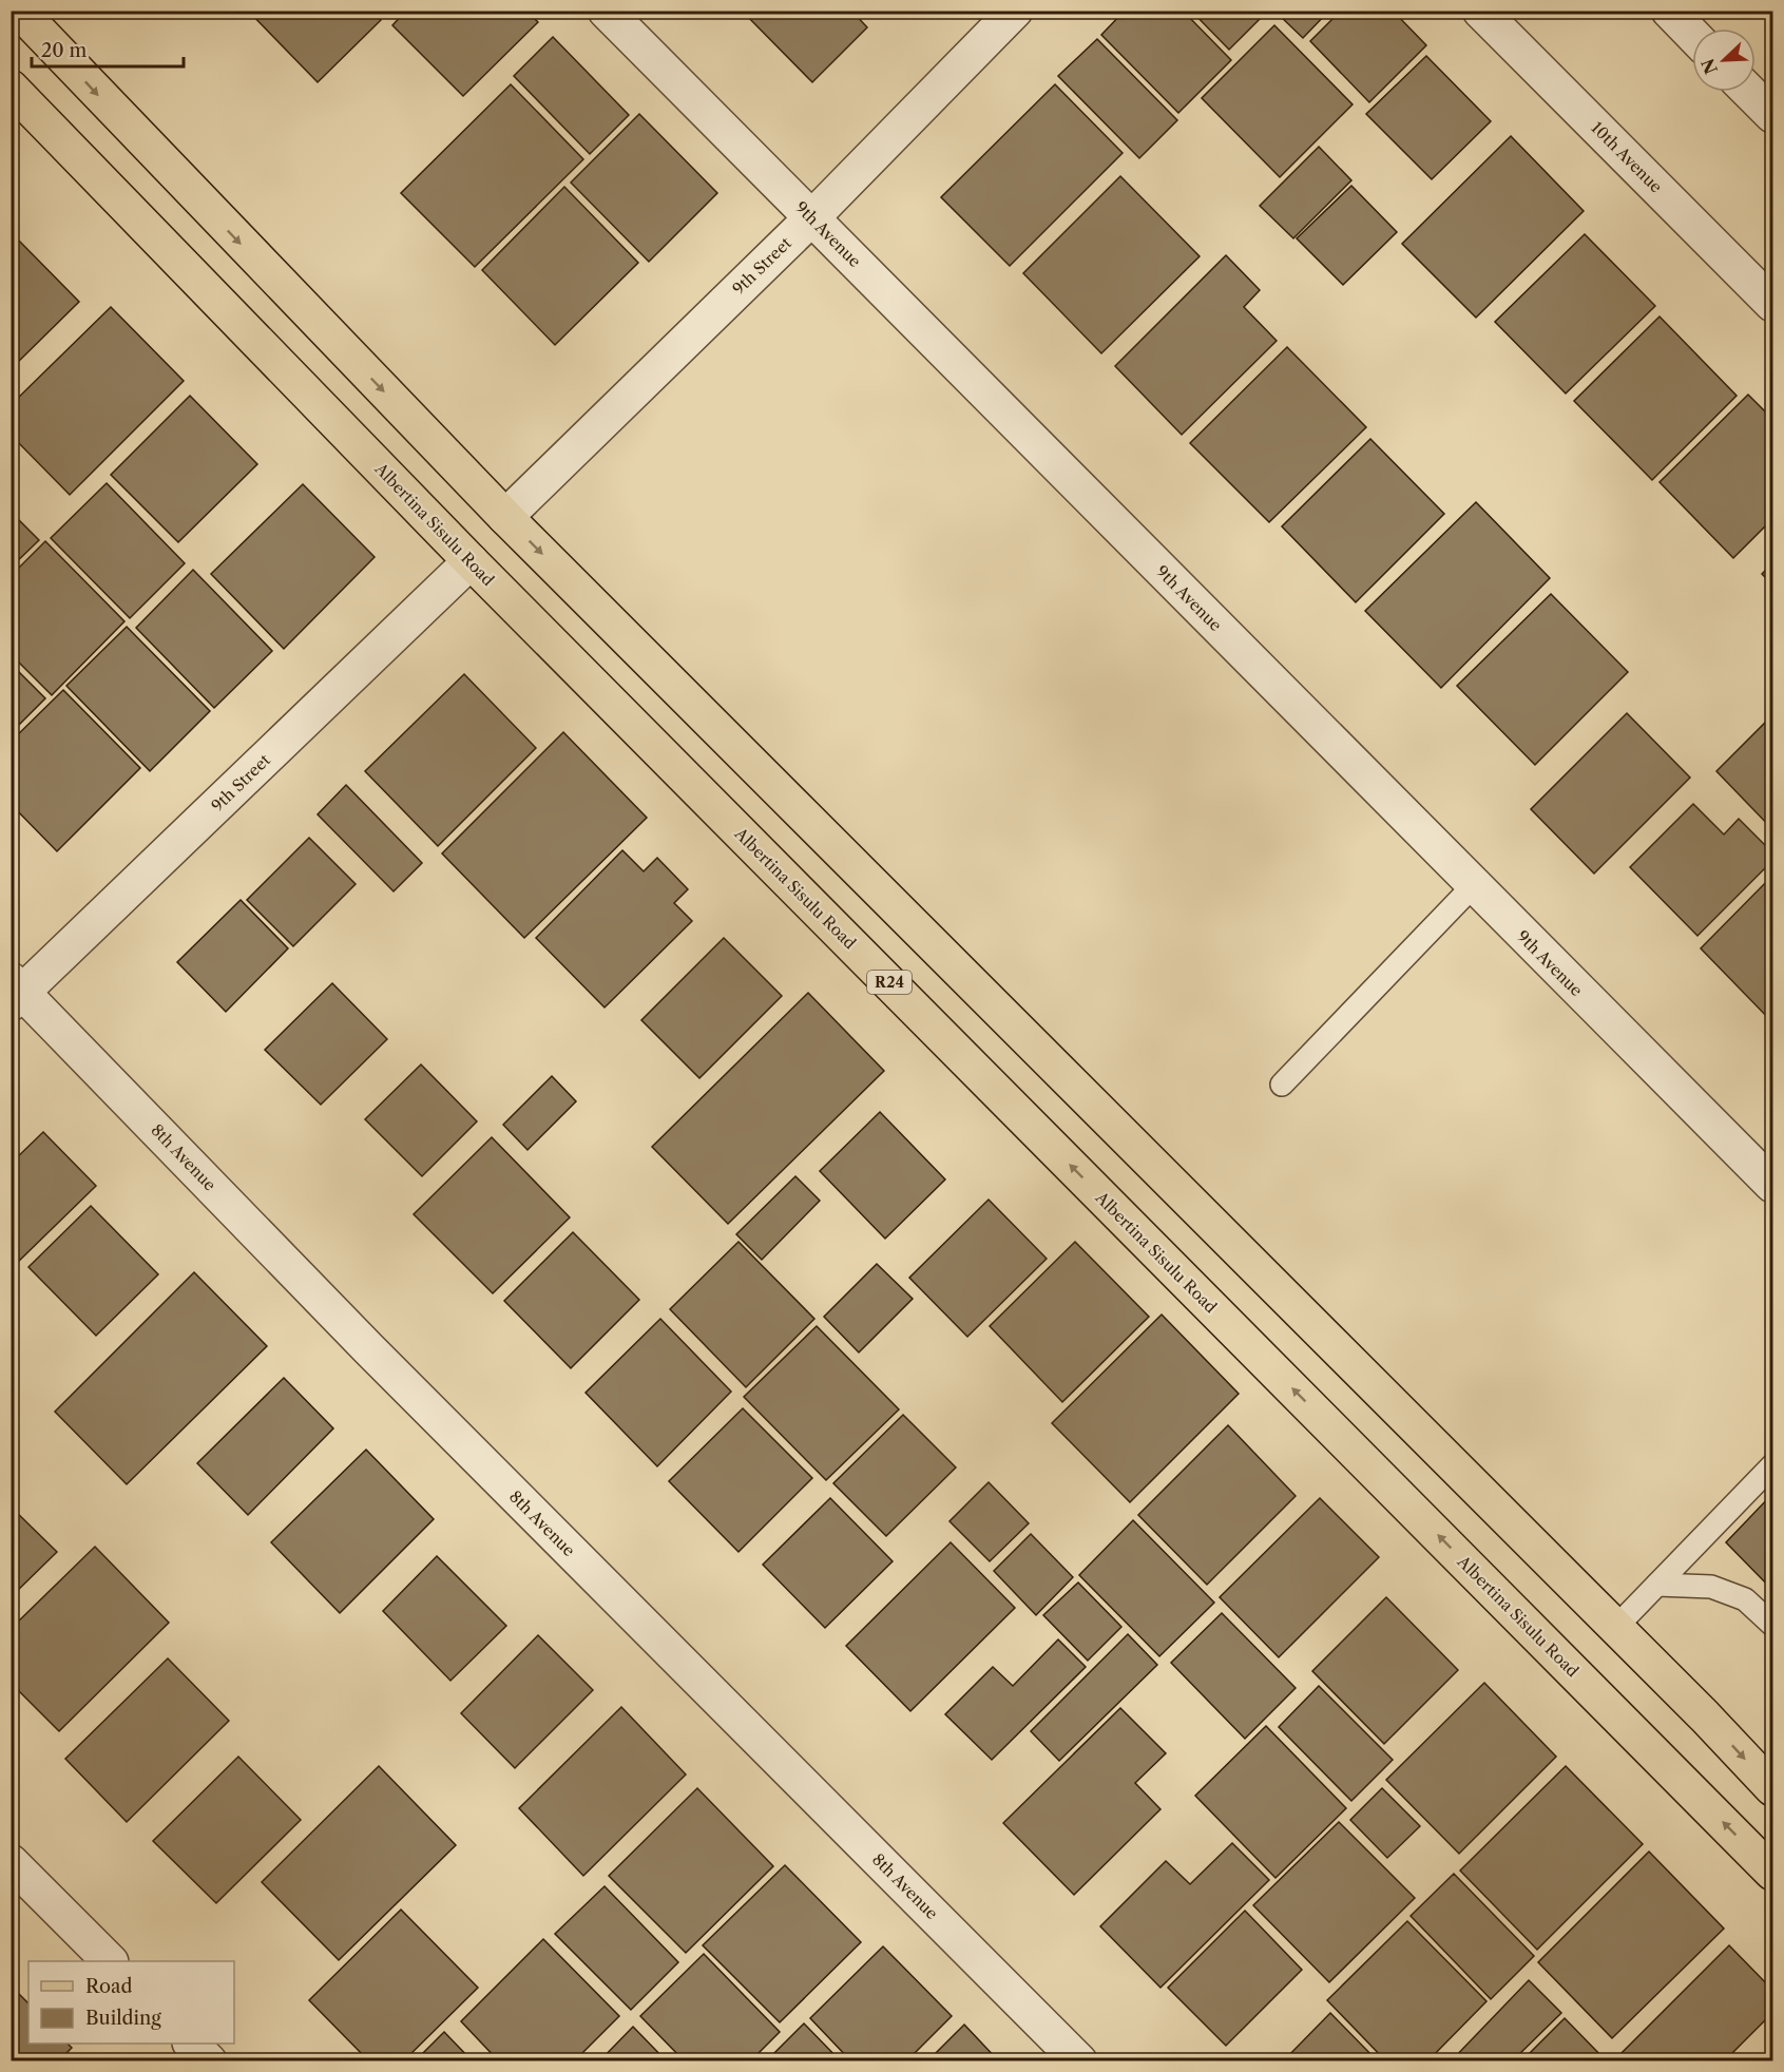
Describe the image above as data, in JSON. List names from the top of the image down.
{
  "streets": {
    "main road": ["Albertina Sisulu Road", "R24"],
    "street": [
      "10th Avenue",
      "9th Avenue",
      "9th Street",
      "8th Avenue"
    ]
  },
  "crossings": [
    ["9th Avenue", "9th Street"],
    ["9th Street", "Albertina Sisulu Road"],
    ["9th Street", "8th Avenue"]
  ],
  "legend": ["Road", "Building"],
  "scale_bar": "20 m",
  "north": "bottom left"
}
